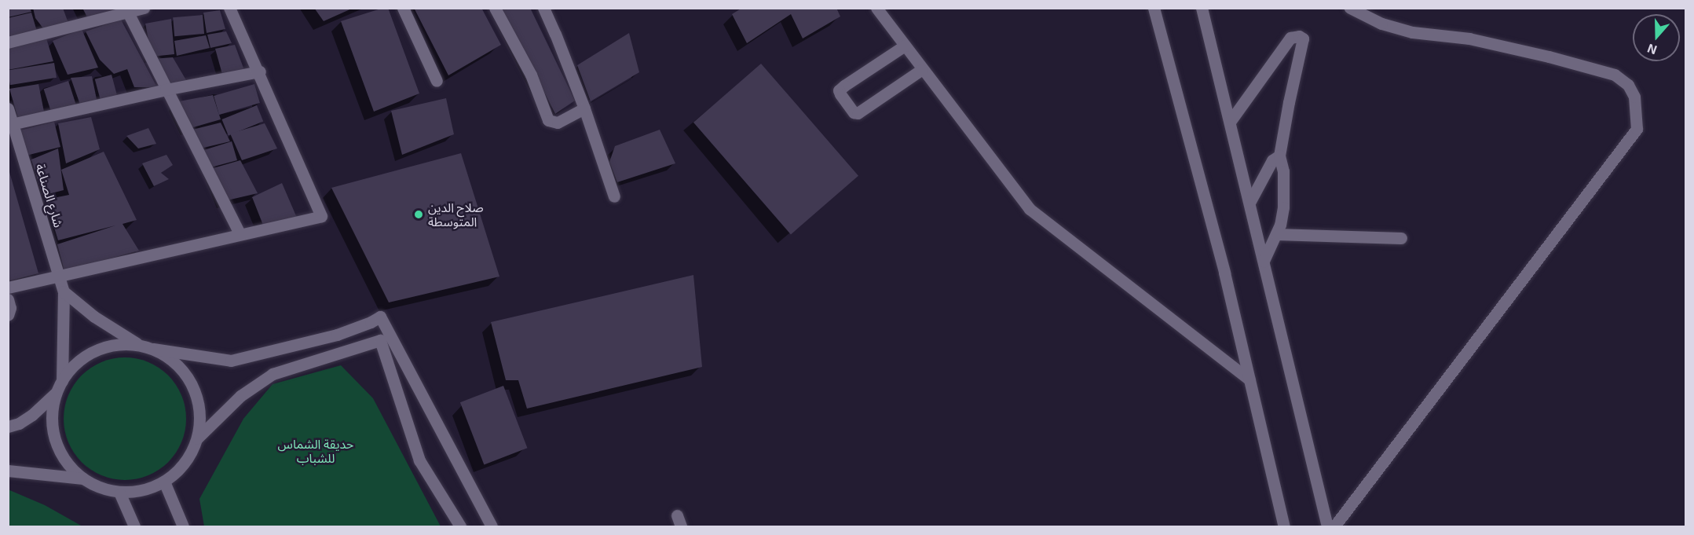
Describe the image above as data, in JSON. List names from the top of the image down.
{
  "streets": {
    "street": ["شارع الصناعة"]
  },
  "parks": ["حديقة الشماس للشباب"],
  "places": ["صلاح الدين المتوسطة"],
  "north": "bottom"
}
